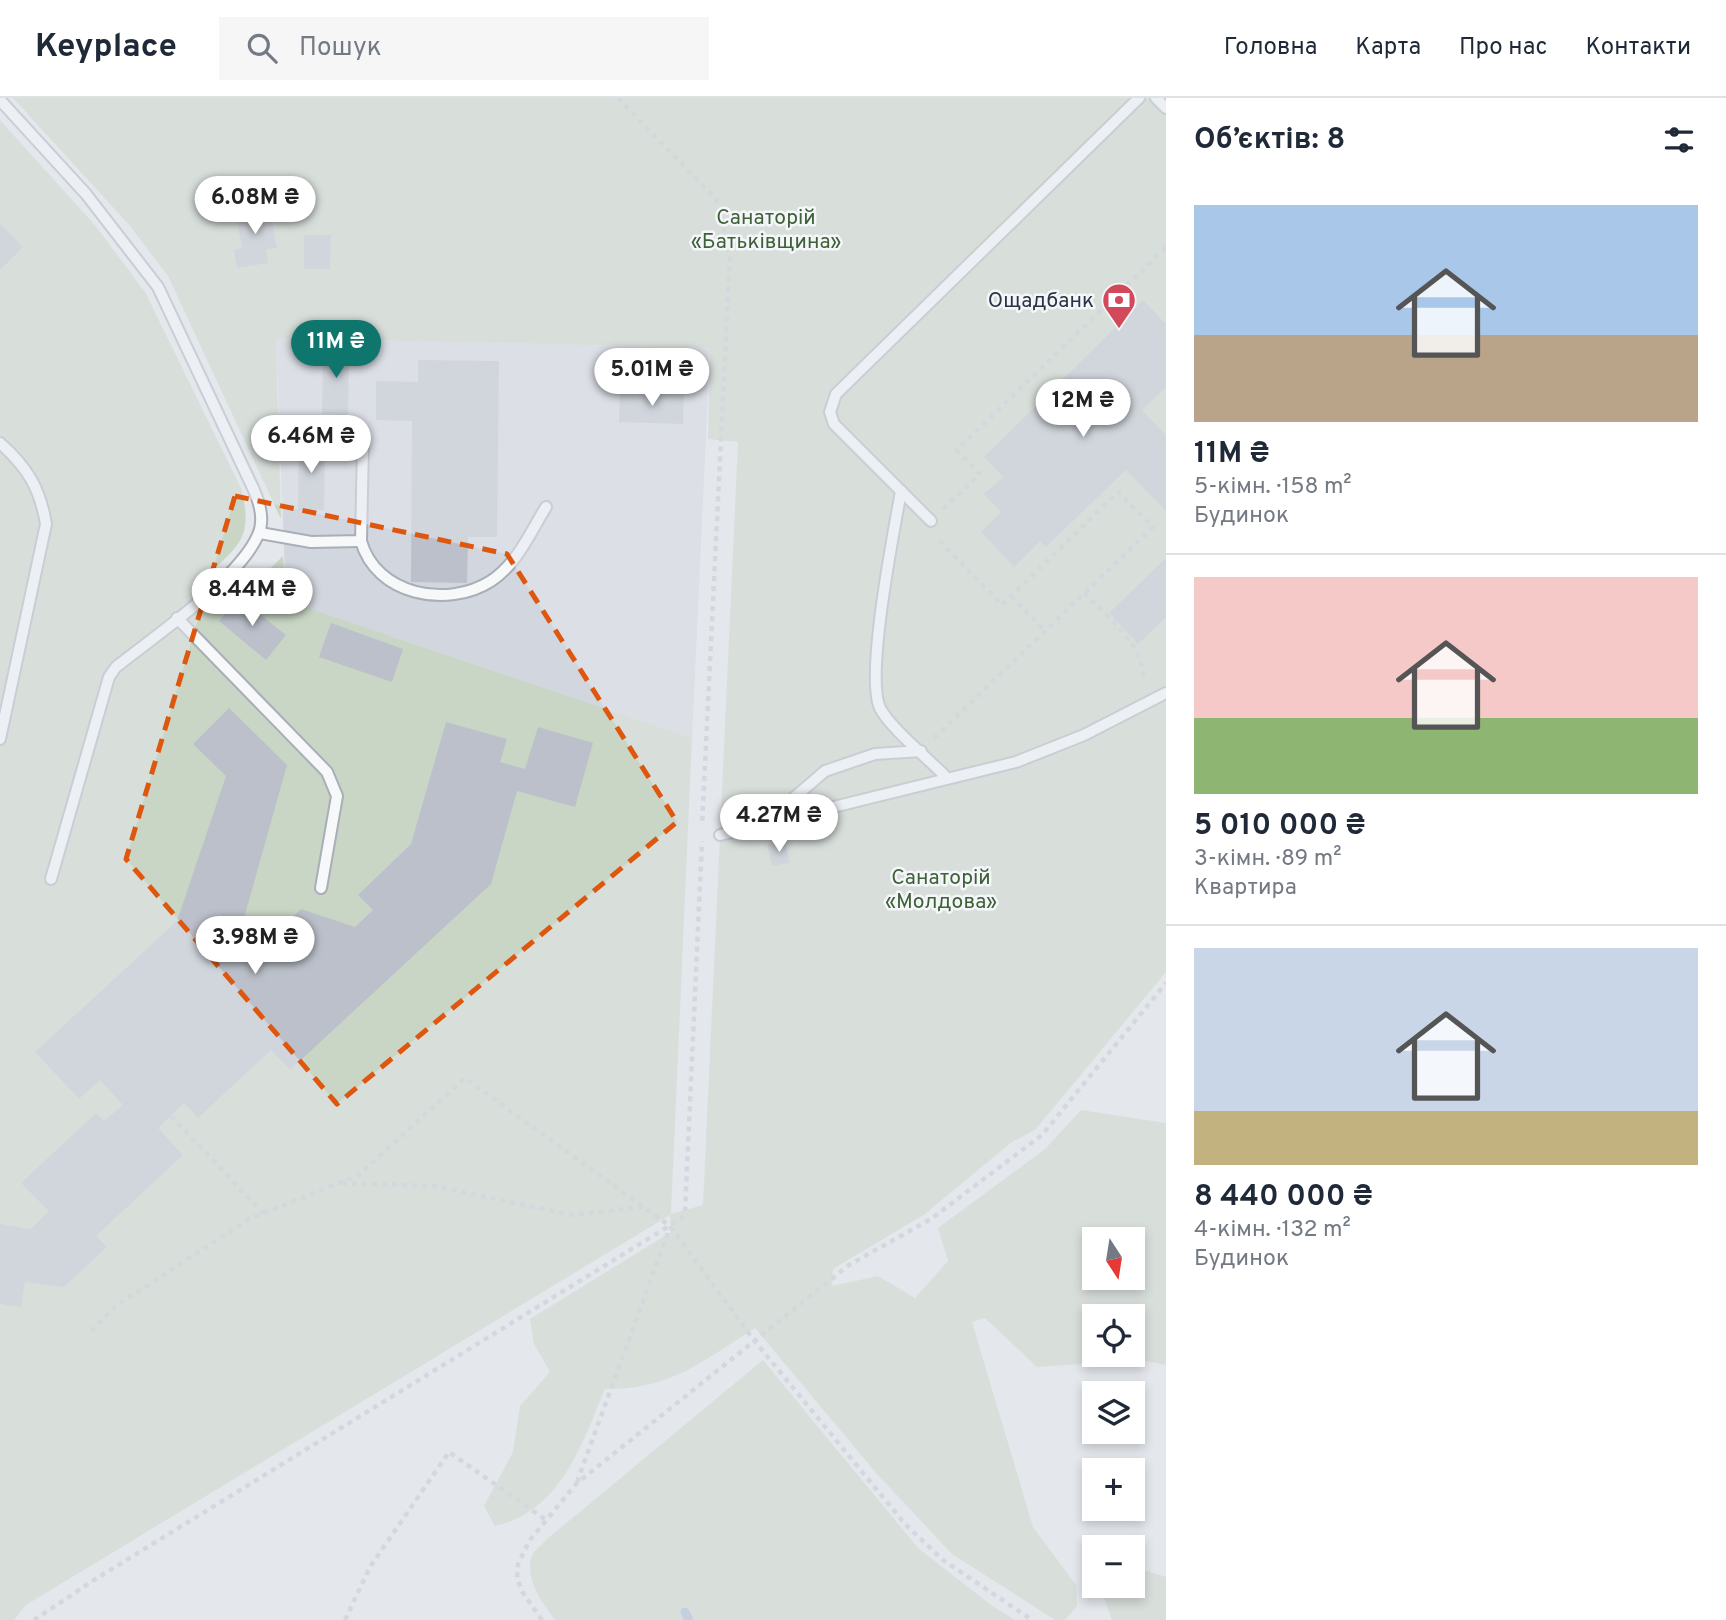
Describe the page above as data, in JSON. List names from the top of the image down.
{
  "parks": ["Санаторій «Батьківщина»", "Санаторій «Молдова»"],
  "places": {
    "bank": ["Ощадбанк"]
  },
  "north": "bottom",
  "page": {
    "header": "Keyplace",
    "search": "Пошук",
    "nav": [
      "Головна",
      "Карта",
      "Про нас",
      "Контакти"
    ],
    "heading": "Об’єктів: 8",
    "price": [
      "6.08M ₴",
      "11M ₴",
      "5.01M ₴",
      "12M ₴",
      "6.46M ₴",
      "8.44M ₴",
      "4.27M ₴",
      "3.98M ₴"
    ],
    "list": [
      {
        "name": "11M ₴",
        "note": "5-кімн. · 158 m² · Будинок"
      },
      {
        "name": "5 010 000 ₴",
        "note": "3-кімн. · 89 m² · Квартира"
      },
      {
        "name": "8 440 000 ₴",
        "note": "4-кімн. · 132 m² · Будинок"
      }
    ],
    "map_buttons": ["+", "−"]
  }
}
